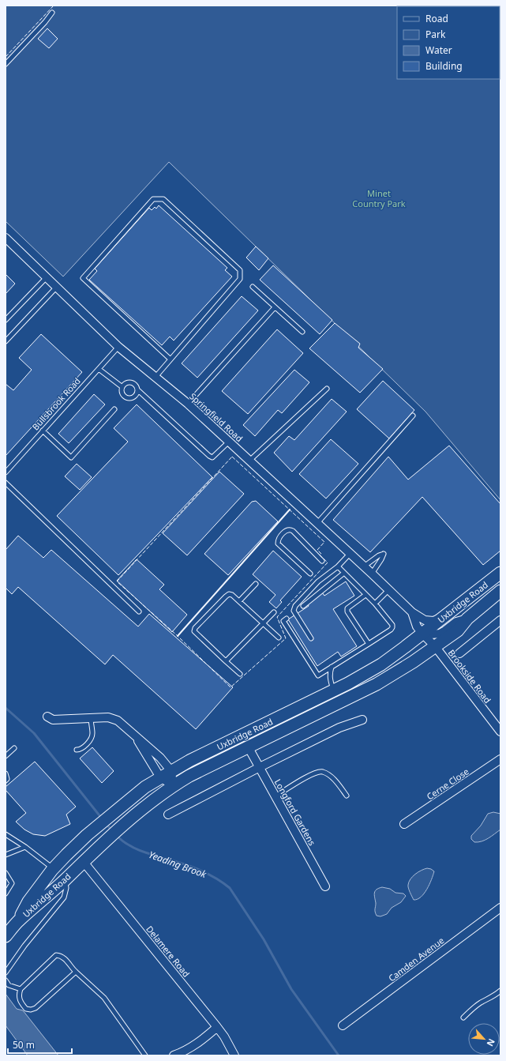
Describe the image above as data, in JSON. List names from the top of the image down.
{
  "streets": {
    "main road": ["Uxbridge Road"],
    "street": [
      "Springfield Road",
      "Brookside Road",
      "Cerne Close",
      "Longford Gardens",
      "Delamere Road",
      "Camden Avenue"
    ],
    "lane": ["Bullsbrook Road"]
  },
  "crossings": [
    ["Bullsbrook Road", "Springfield Road"],
    ["Springfield Road", "Uxbridge Road"],
    ["Springfield Road", "Brookside Road"],
    ["Uxbridge Road", "Brookside Road"],
    ["Uxbridge Road", "Longford Gardens"],
    ["Uxbridge Road", "Delamere Road"]
  ],
  "water": ["Yeading Brook"],
  "parks": ["Minet Country Park"],
  "legend": [
    "Road",
    "Park",
    "Water",
    "Building"
  ],
  "scale_bar": "50 m",
  "north": "bottom right"
}
